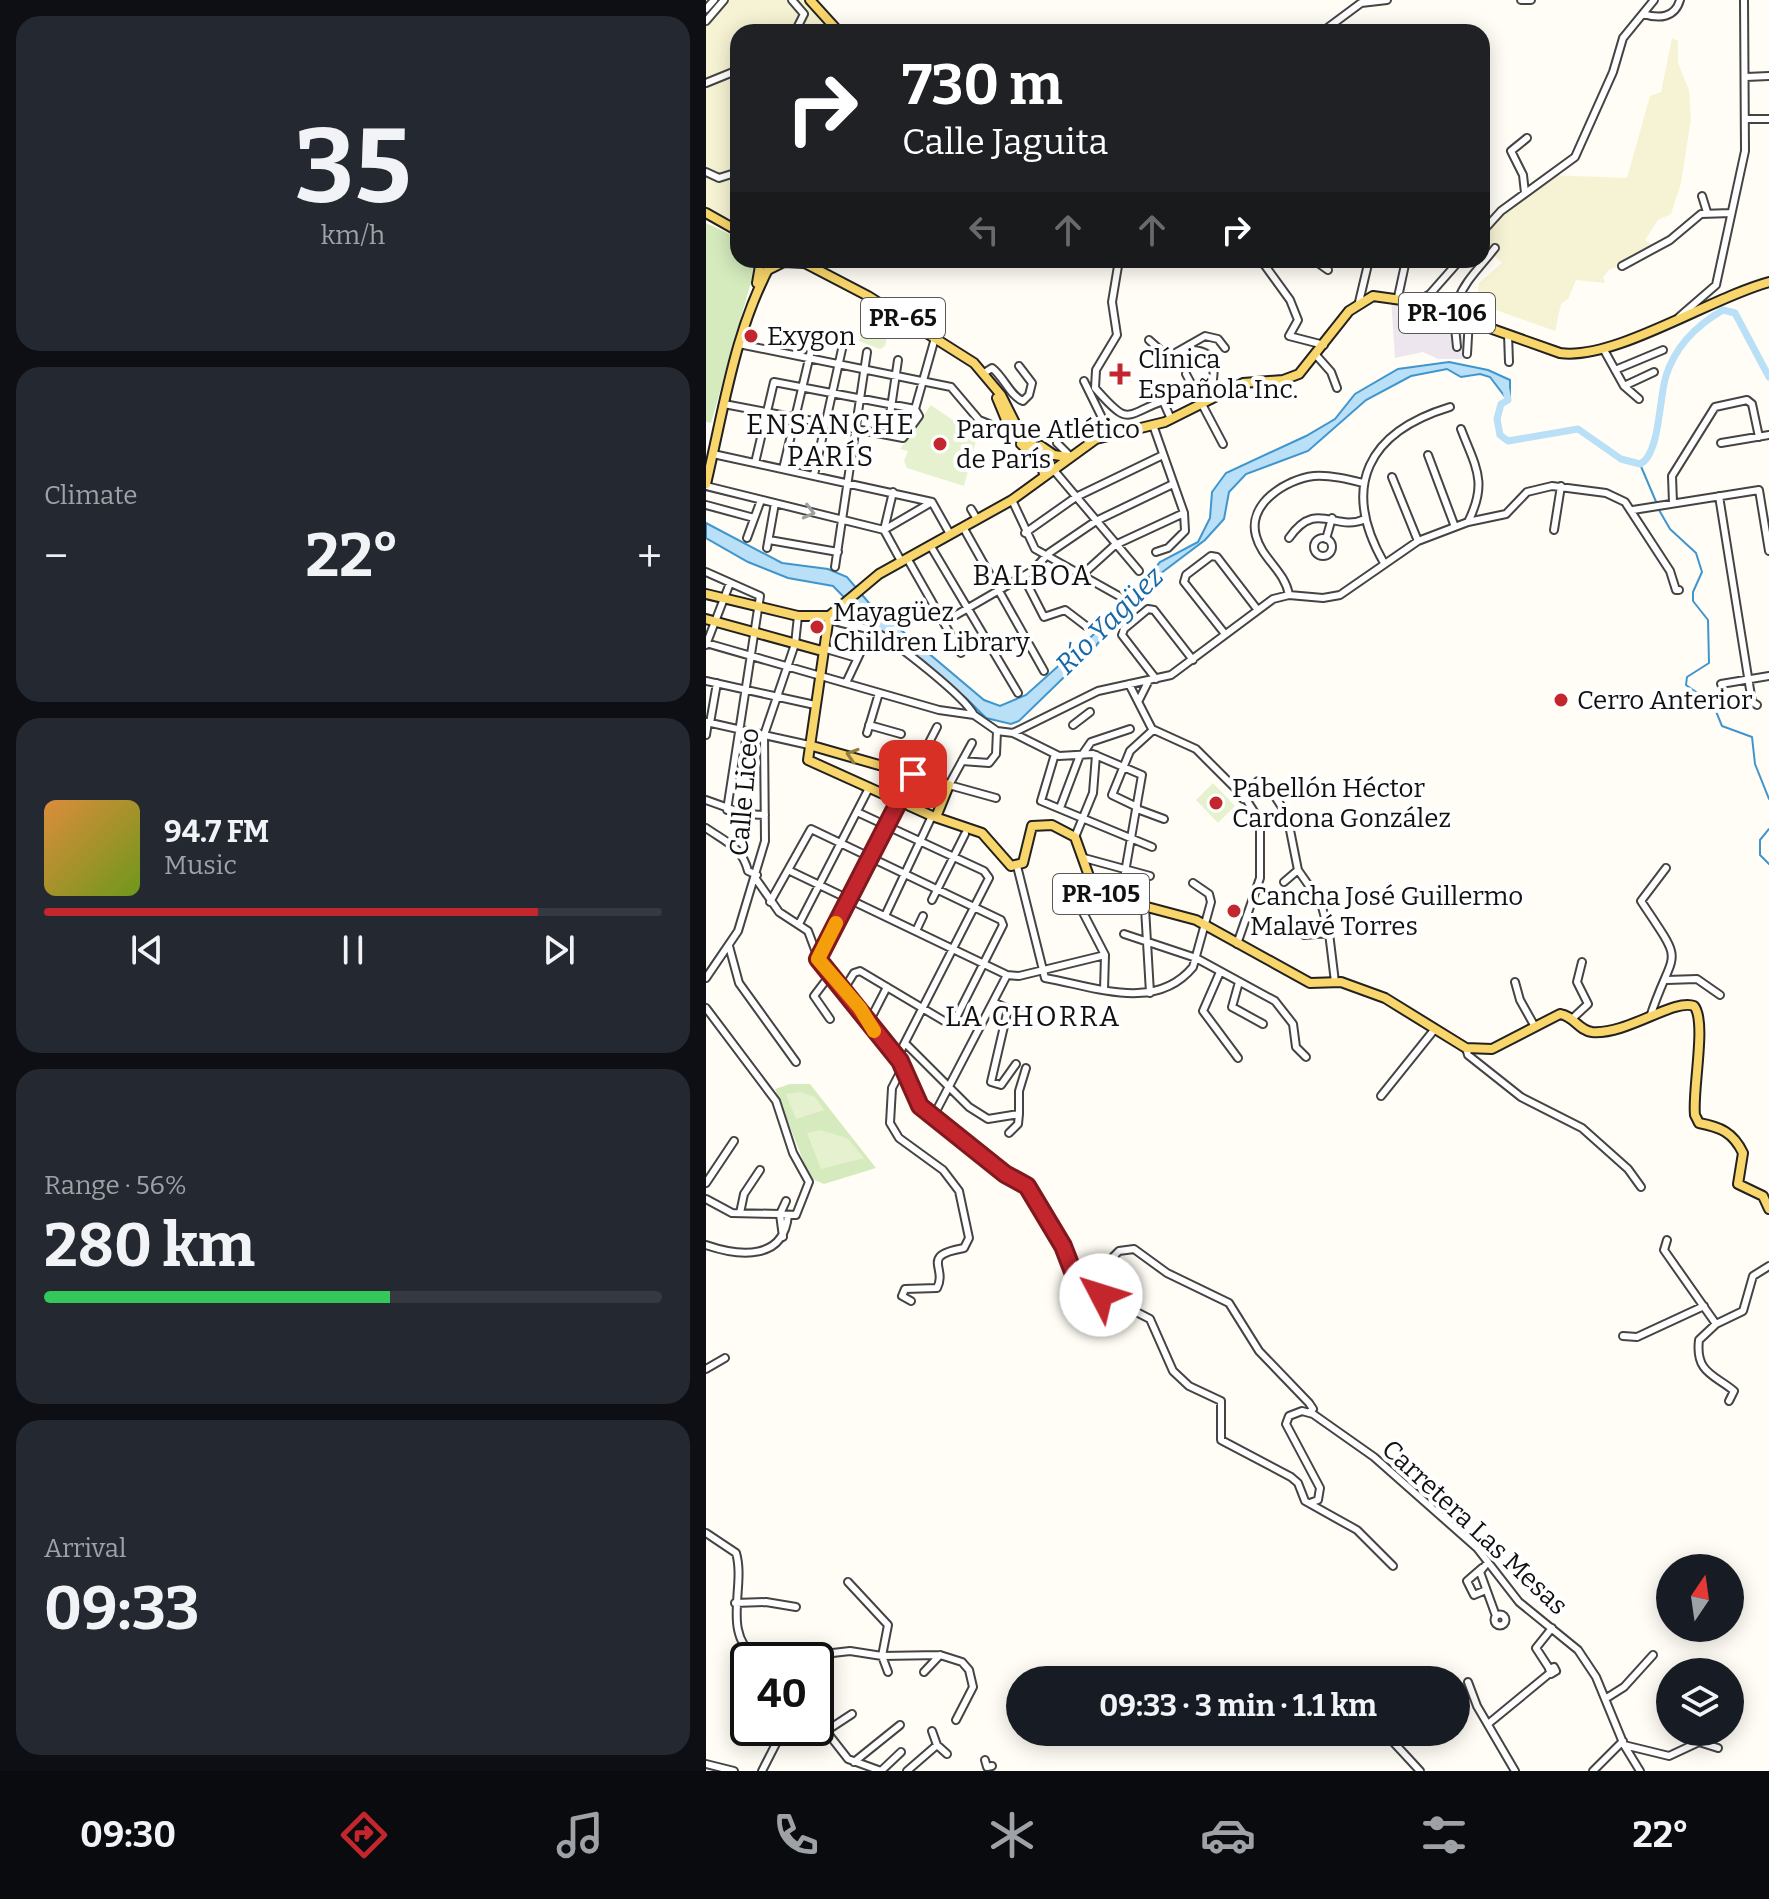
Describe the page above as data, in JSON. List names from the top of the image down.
{
  "streets": {
    "main road": ["PR-106", "PR-65", "PR-105"],
    "street": ["Calle Liceo", "Carretera Las Mesas"]
  },
  "districts": ["ENSANCHE PARÍS", "BALBOA", "LA CHORRA"],
  "water": ["Río Yagüez"],
  "places": {
    "other": [
      "Exygon",
      "Parque Atlético de París",
      "Mayagüez Children Library",
      "Cerro Anterior",
      "Pabellón Héctor Cardona González",
      "Cancha José Guillermo Malavé Torres"
    ],
    "health": ["Clínica Española Inc."]
  },
  "north": "top",
  "page": {
    "tile": [
      ["35", "km/h"],
      "Climate",
      ["Range · 56%", "280 km"],
      ["Arrival", "09:33"]
    ],
    "turn": ["730 m", "Calle Jaguita"],
    "heat": ["−", "22°", "+"],
    "song": ["94.7 FM", "Music"],
    "limit": "40",
    "trip": "09:33 · 3 min · 1.1 km",
    "tabs": ["09:30", "22°"]
  }
}
